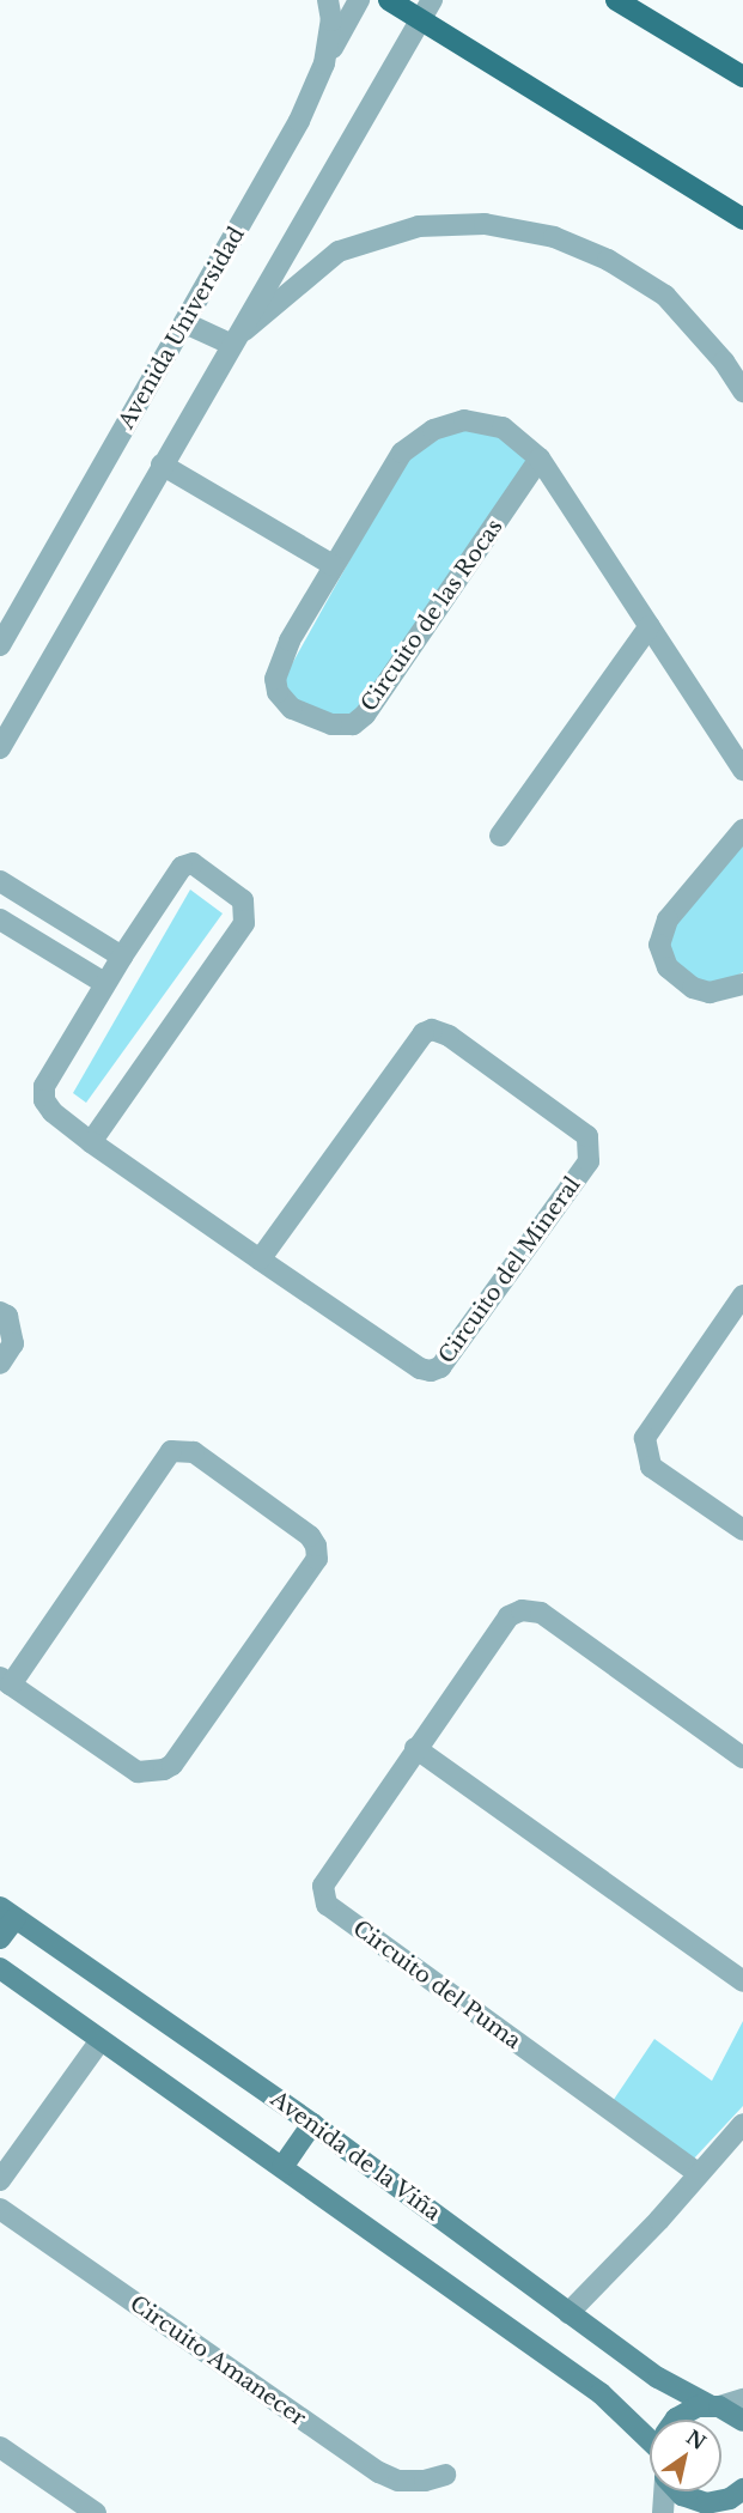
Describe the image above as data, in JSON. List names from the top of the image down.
{
  "streets": {
    "street": [
      "Avenida Universidad",
      "Circuito de las Rocas",
      "Circuito del Mineral",
      "Circuito del Puma",
      "Avenida de la Viña",
      "Circuito Amanecer"
    ]
  },
  "north": "top right"
}
